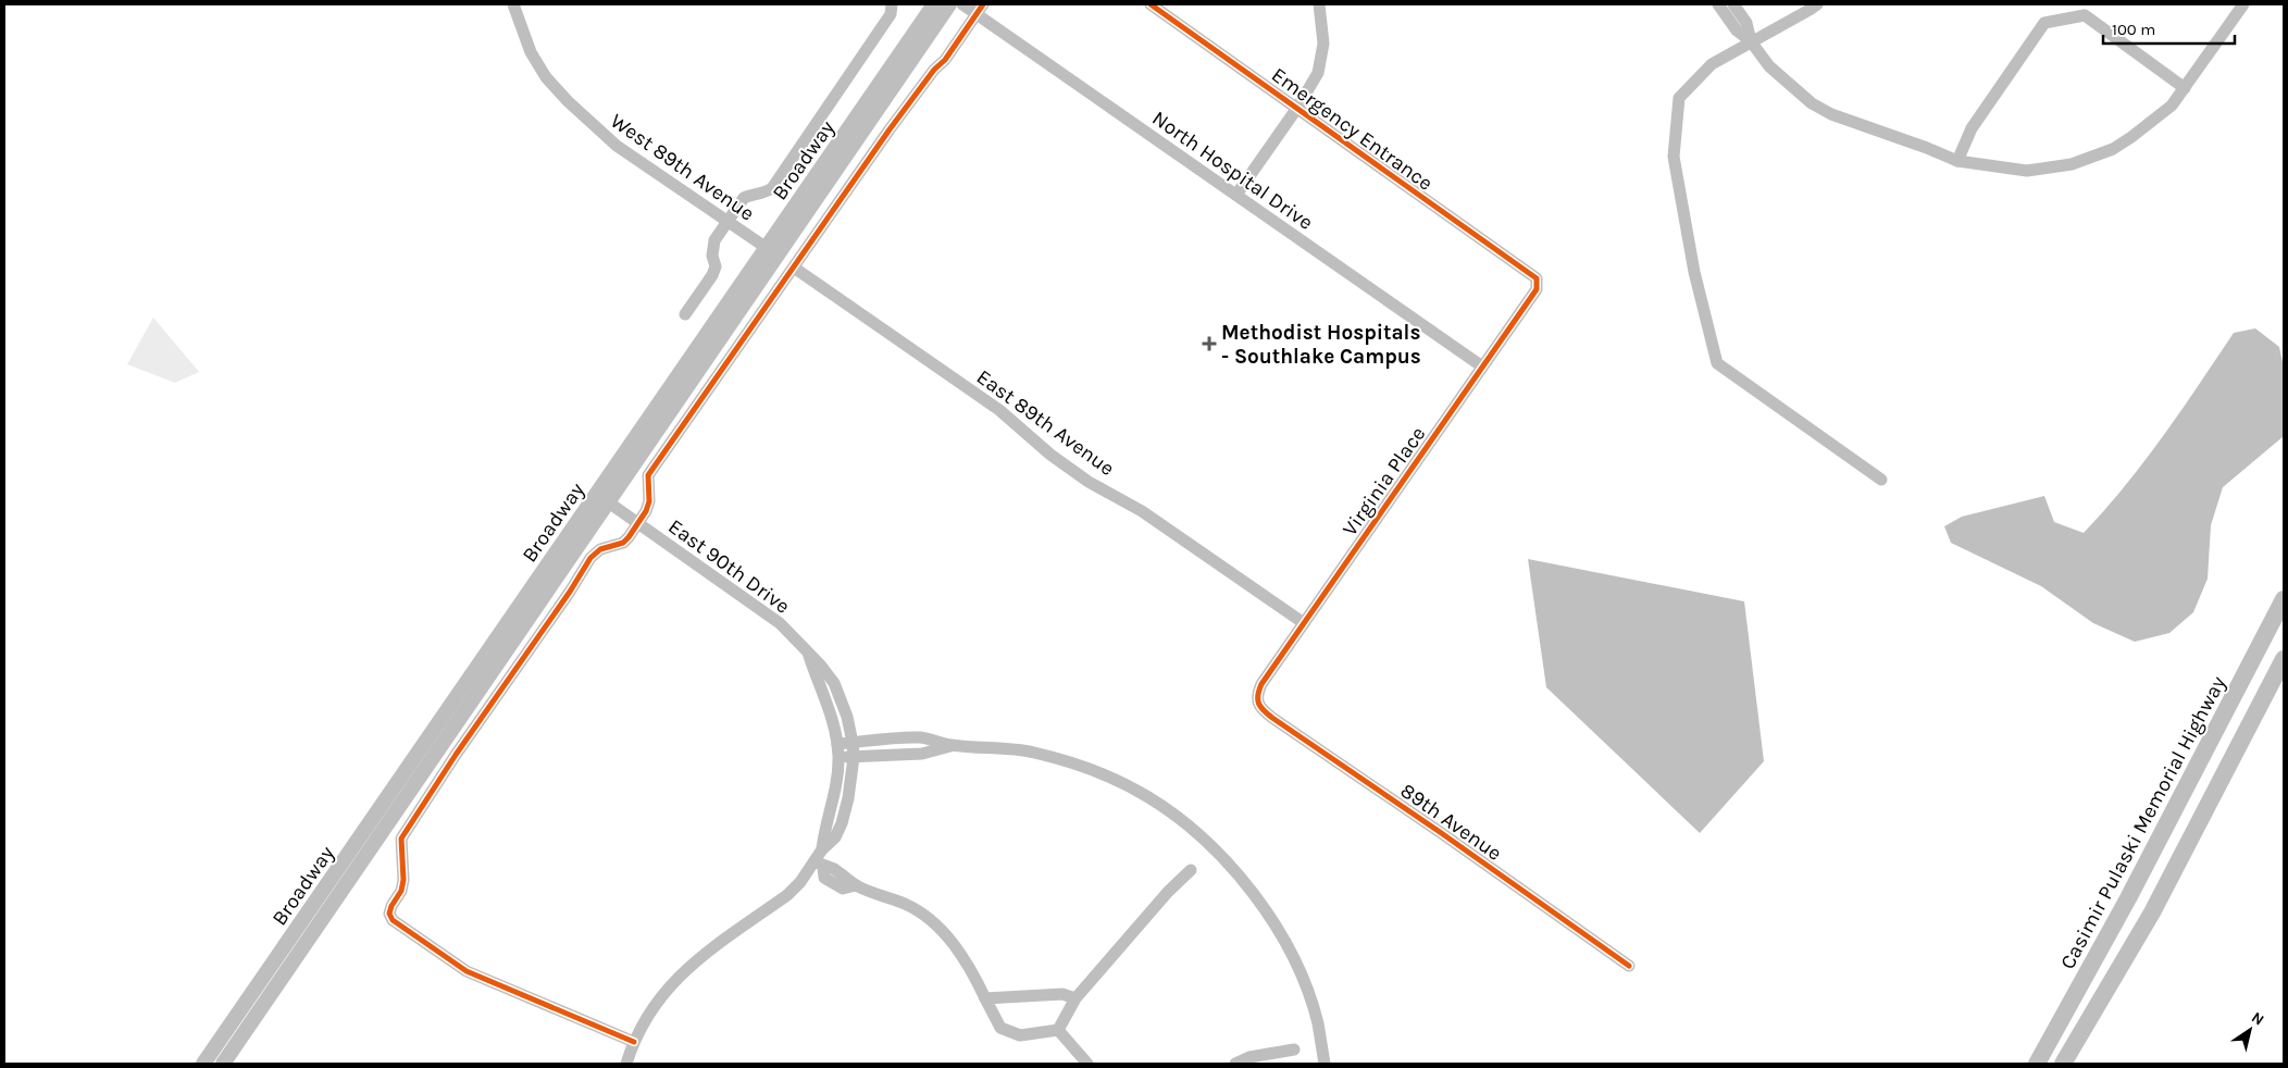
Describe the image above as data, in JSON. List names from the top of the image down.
{
  "streets": {
    "highway": ["Casimir Pulaski Memorial Highway"],
    "main road": ["Broadway"],
    "street": [
      "Emergency Entrance",
      "West 89th Avenue",
      "North Hospital Drive",
      "East 89th Avenue",
      "Virginia Place",
      "East 90th Drive",
      "89th Avenue"
    ]
  },
  "crossings": [
    ["Emergency Entrance", "Virginia Place"],
    ["Broadway", "West 89th Avenue"],
    ["Broadway", "East 90th Drive"],
    ["North Hospital Drive", "Virginia Place"],
    ["East 89th Avenue", "Virginia Place"],
    ["Virginia Place", "89th Avenue"]
  ],
  "places": {
    "health": ["Methodist Hospitals - Southlake Campus"]
  },
  "scale_bar": "100 m",
  "north": "top right"
}
